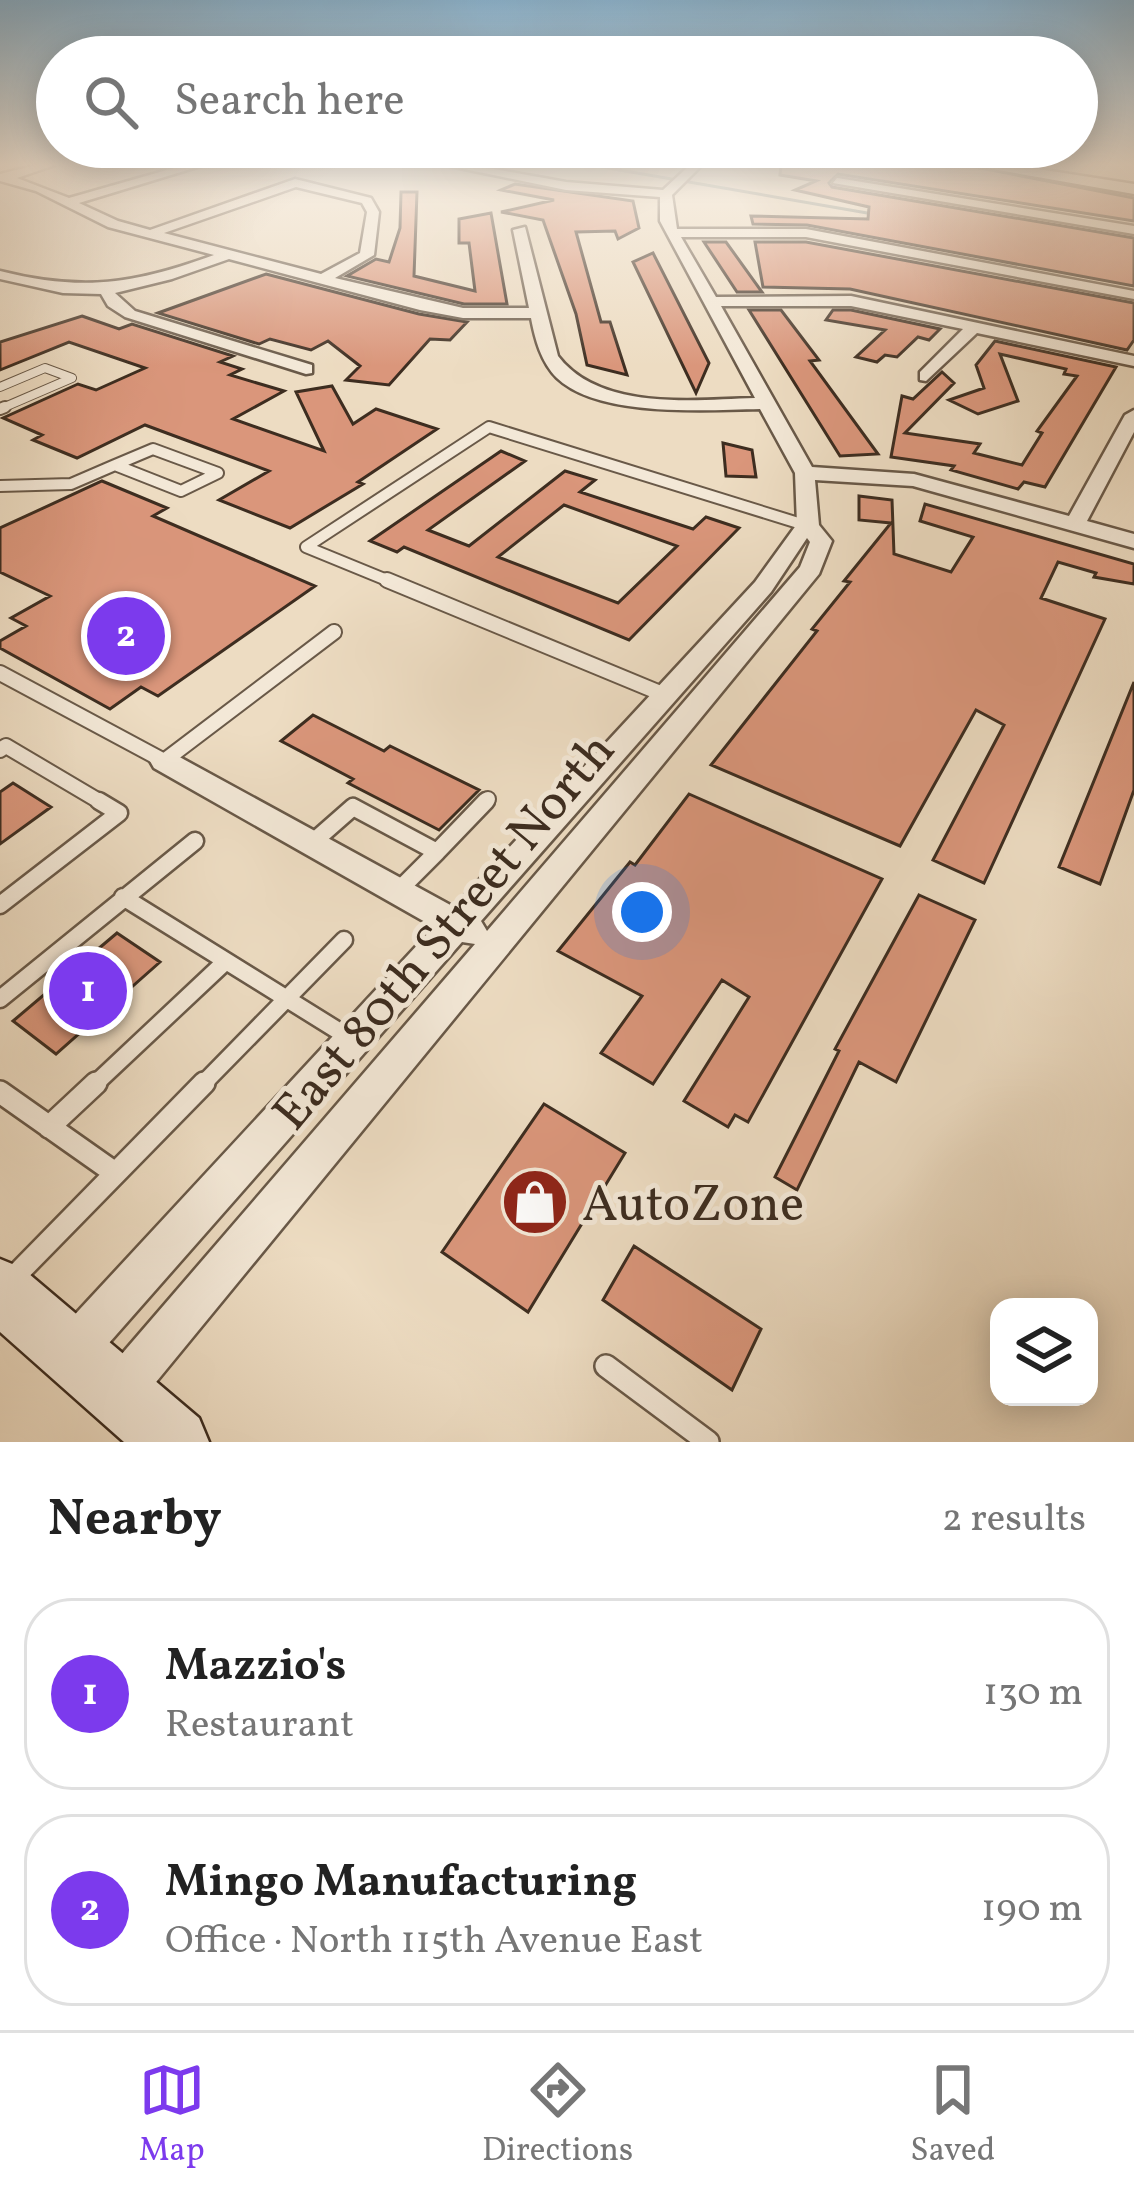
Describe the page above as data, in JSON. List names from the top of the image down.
{
  "streets": {
    "street": ["East 80th Street North"]
  },
  "places": {
    "shop": ["AutoZone"]
  },
  "page": {
    "search": "Search here",
    "pins": ["2", "1"],
    "heading": ["Nearby", "2 results"],
    "list": [
      {
        "mark": "1",
        "name": "Mazzio's",
        "note": "Restaurant",
        "value": "130 m"
      },
      {
        "mark": "2",
        "name": "Mingo Manufacturing",
        "note": "Office · North 115th Avenue East",
        "value": "190 m"
      }
    ],
    "nav": ["Map", "Directions", "Saved"]
  }
}
